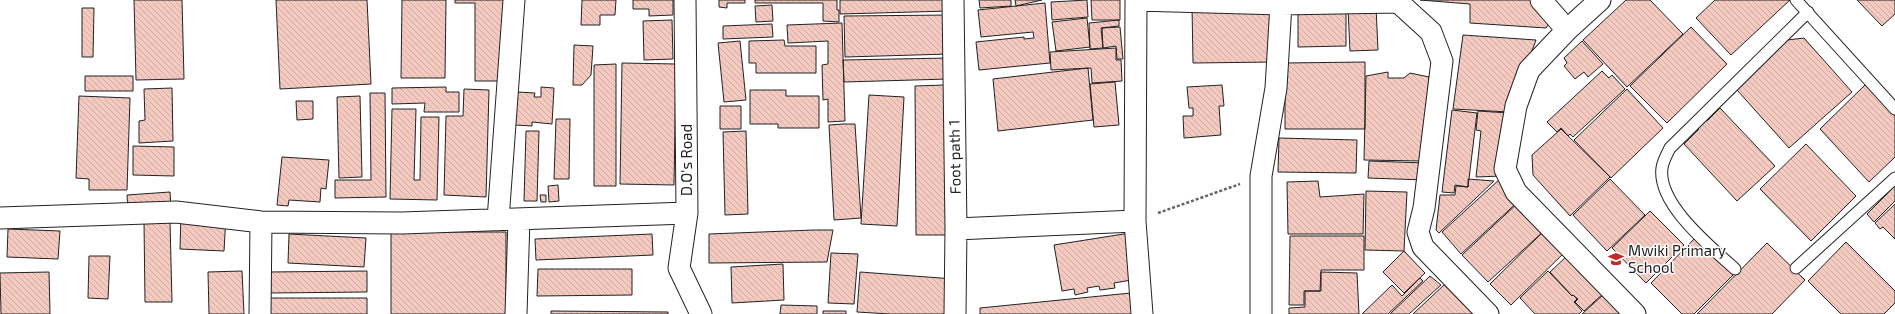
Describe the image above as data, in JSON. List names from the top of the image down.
{
  "streets": {
    "street": ["Foot path 1", "D.O's Road"]
  },
  "places": {
    "school or university": ["Mwiki Primary School"]
  }
}
